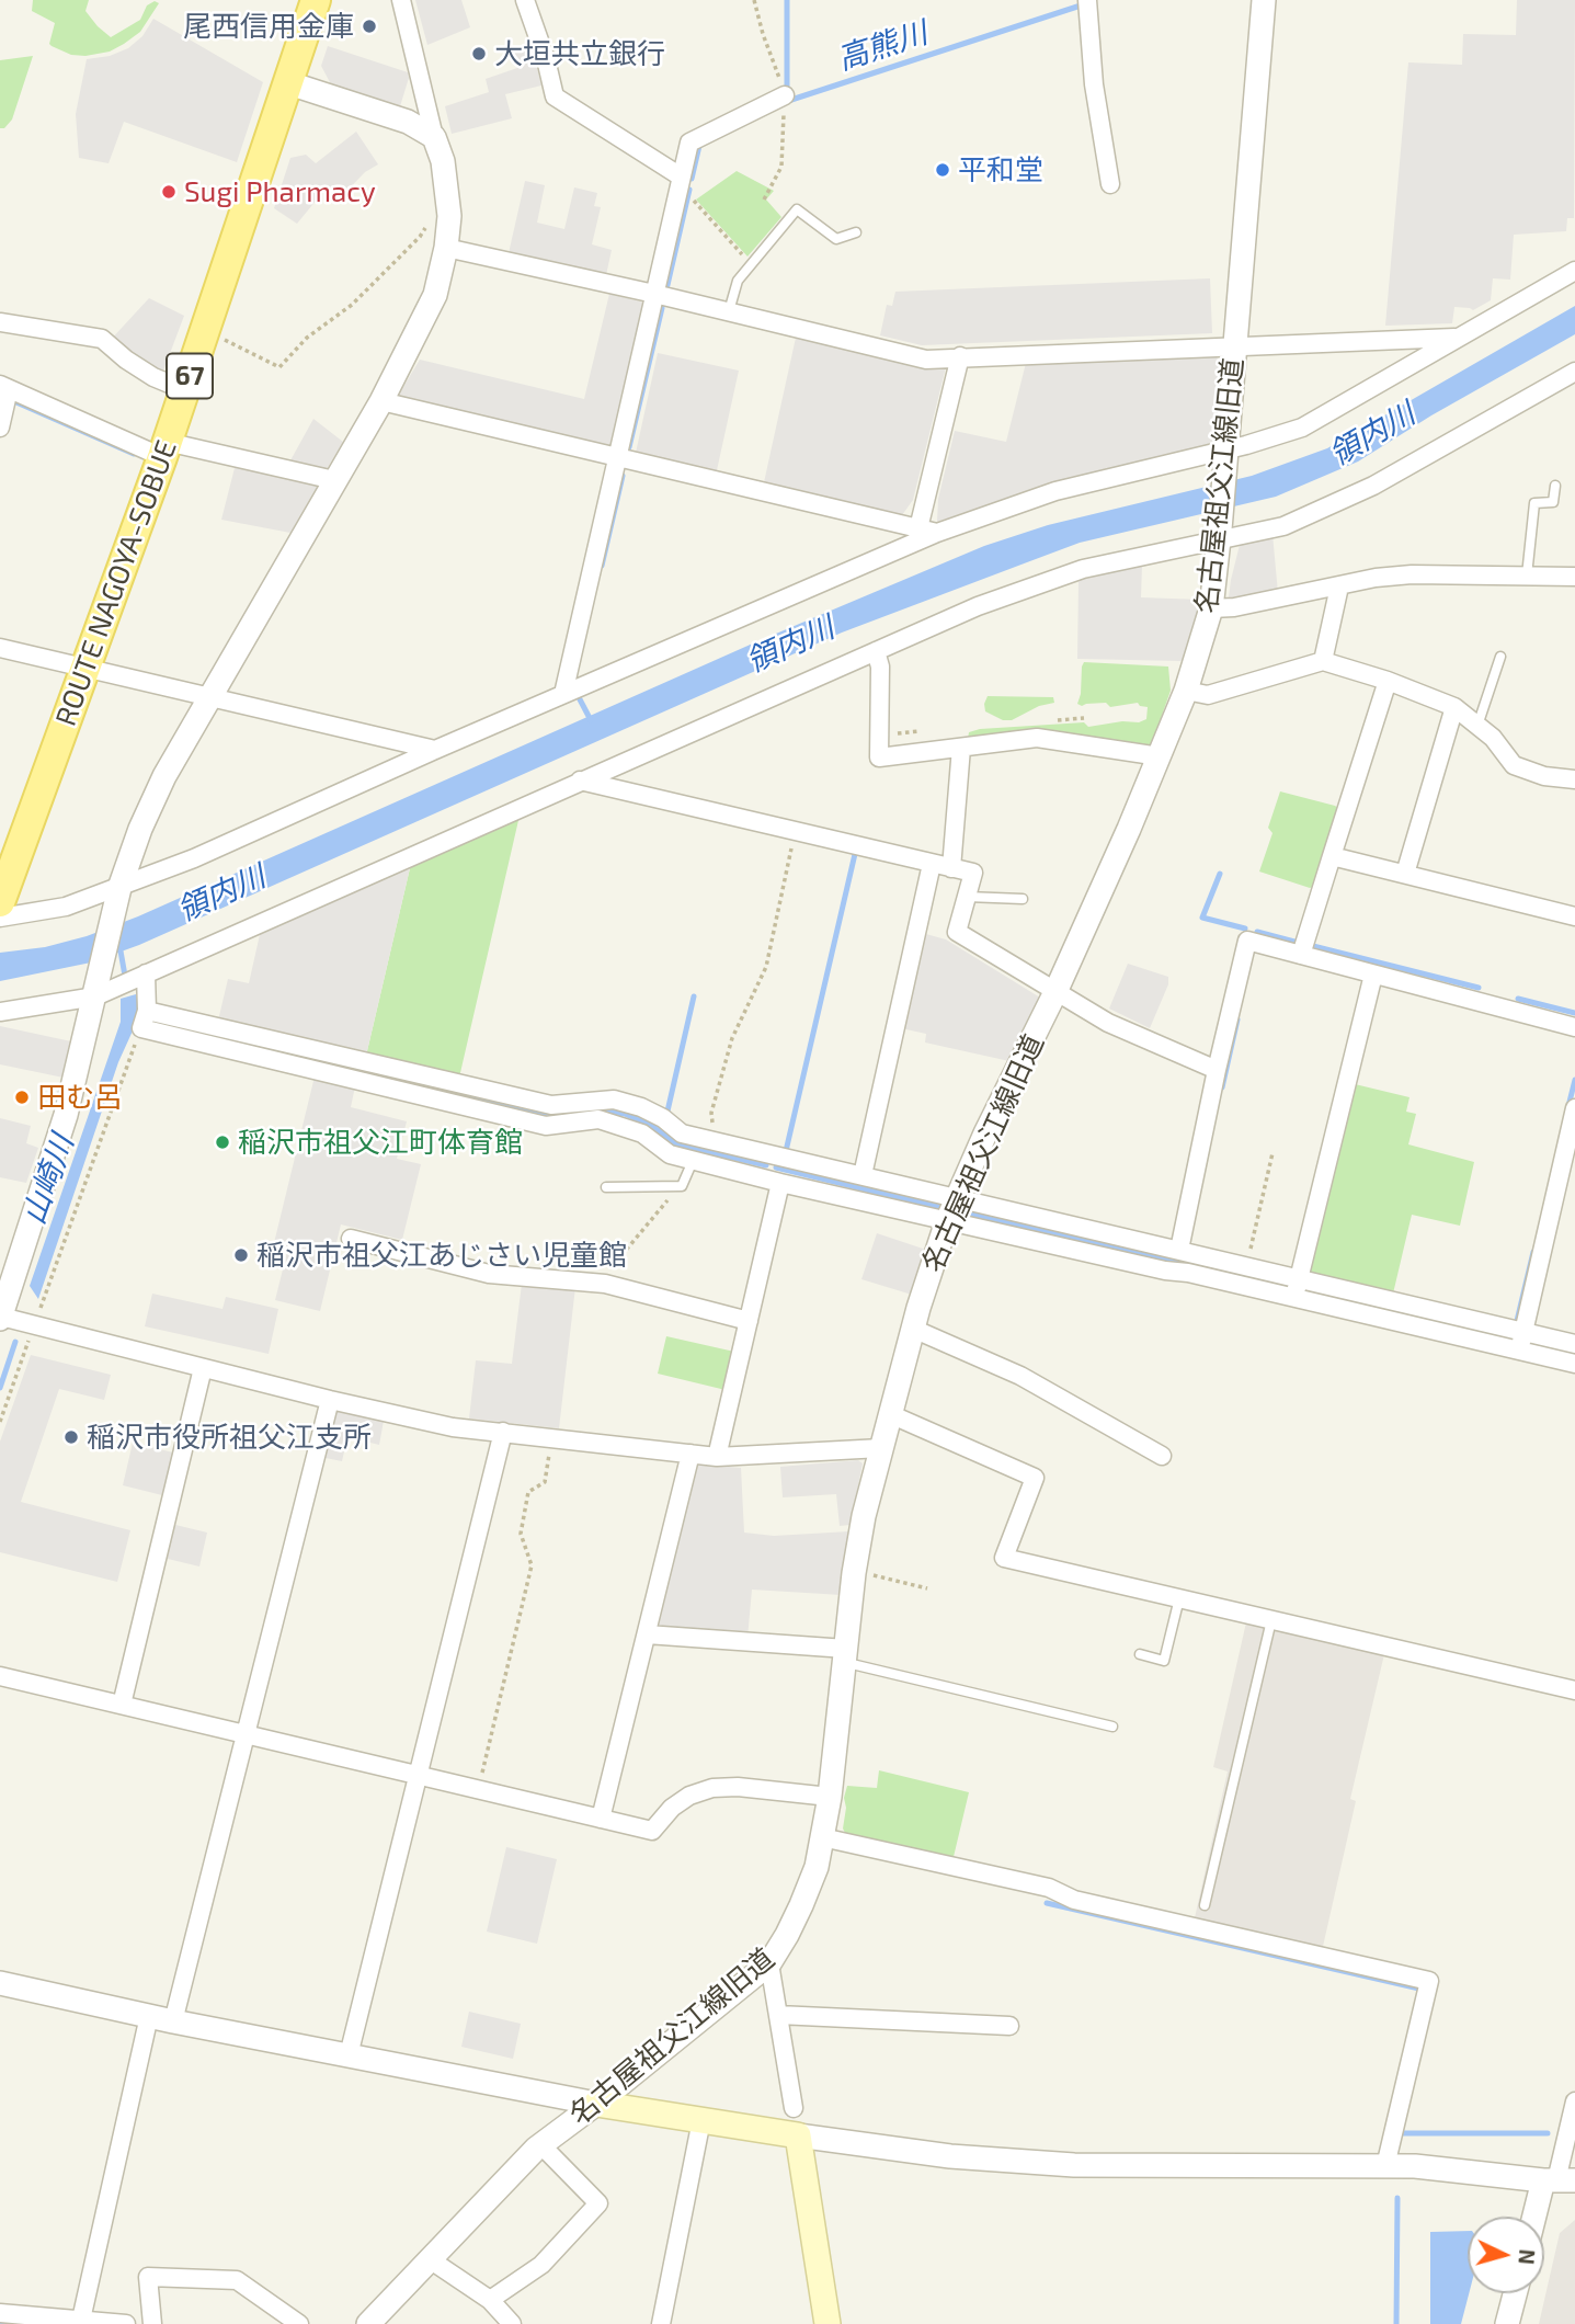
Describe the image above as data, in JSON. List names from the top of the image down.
{
  "streets": {
    "main road": ["67", "ROUTE NAGOYA-SOBUE"],
    "street": ["名古屋祖父江線旧道"]
  },
  "water": ["高熊川", "領内川", "山崎川"],
  "places": [
    "尾西信用金庫",
    "大垣共立銀行",
    "平和堂",
    "Sugi Pharmacy",
    "田む呂",
    "稲沢市祖父江町体育館",
    "稲沢市祖父江あじさい児童館",
    "稲沢市役所祖父江支所"
  ],
  "north": "right"
}
